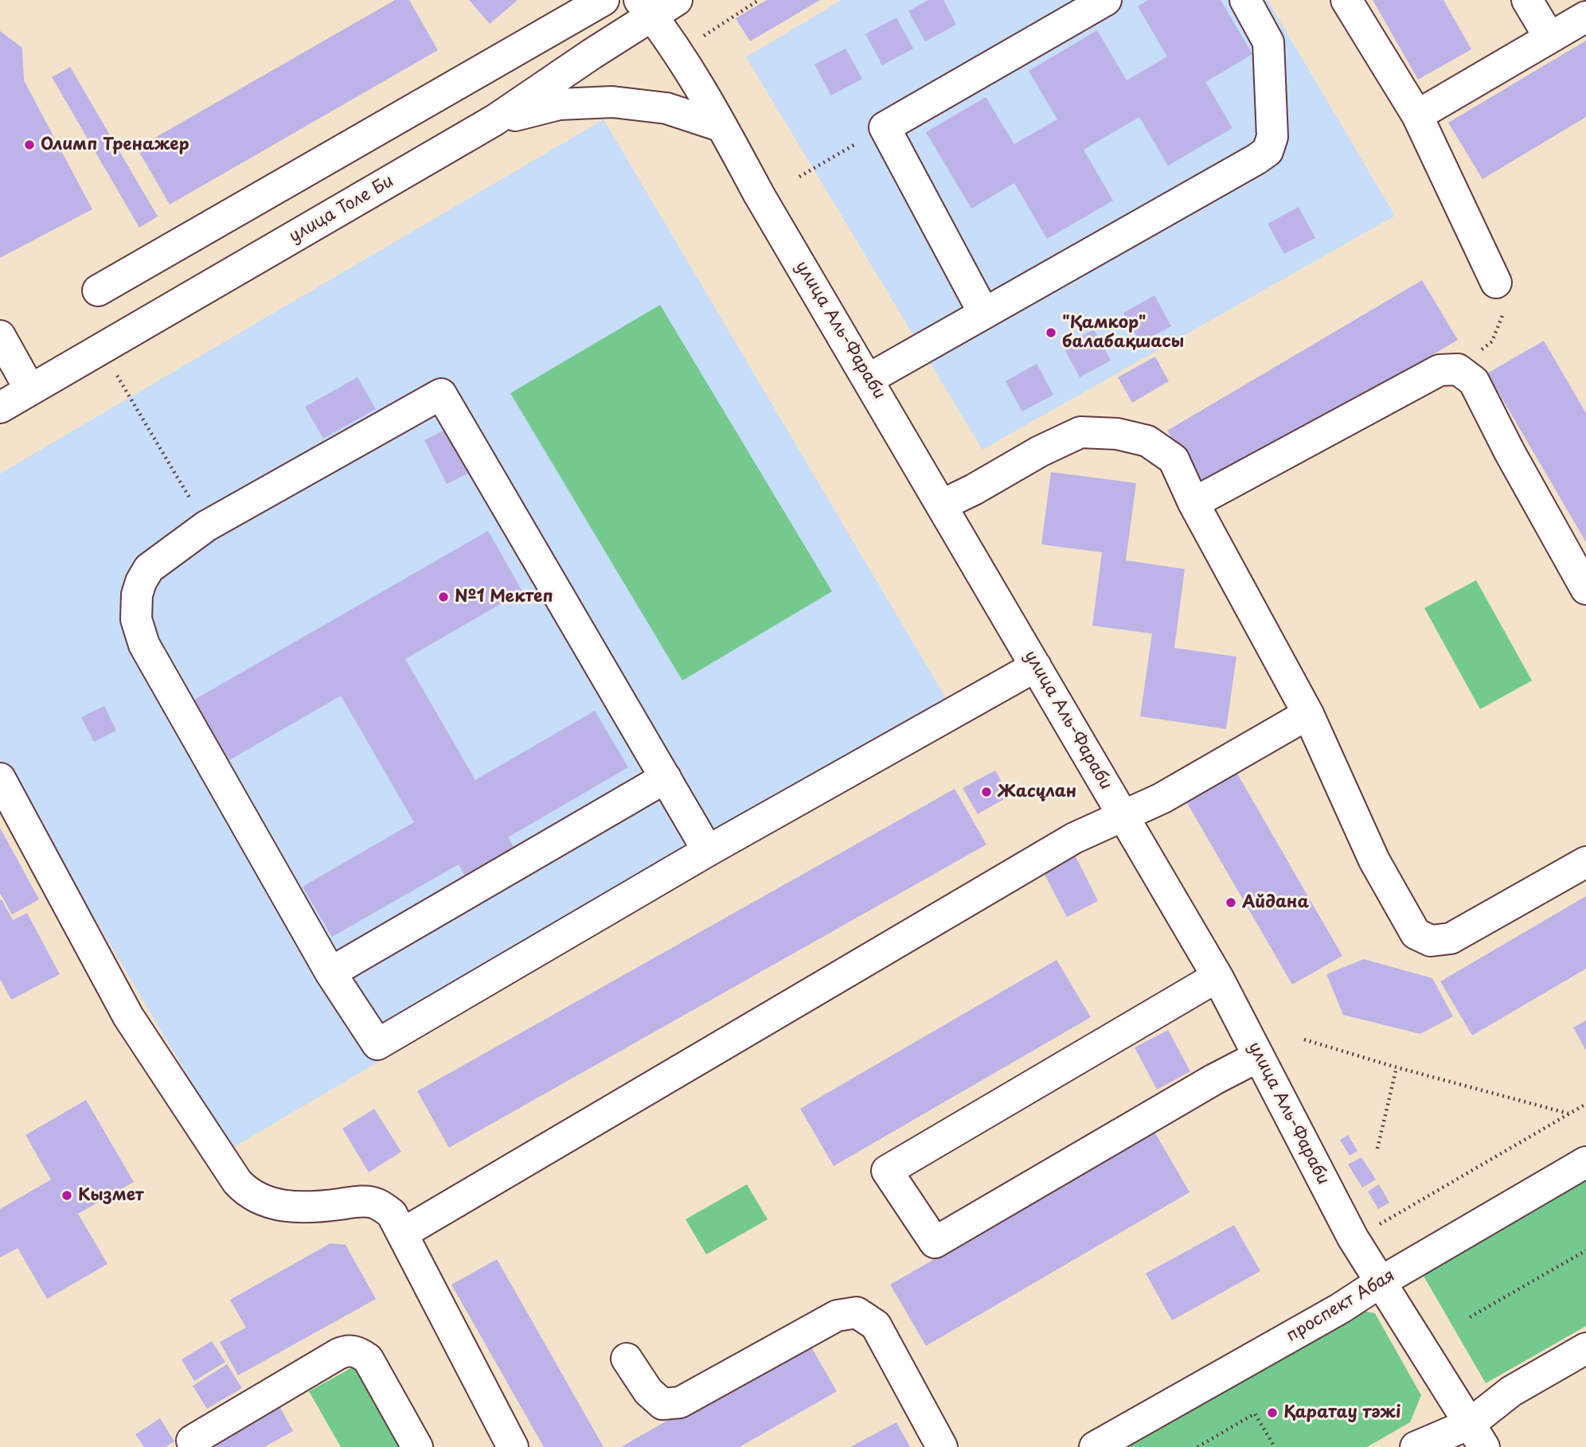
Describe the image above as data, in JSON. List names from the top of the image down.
{
  "streets": {
    "street": ["улица Толе Би", "улица Аль-Фараби", "проспект Абая"]
  },
  "crossings": [
    ["улица Толе Би", "улица Аль-Фараби"],
    ["улица Аль-Фараби", "проспект Абая"]
  ],
  "places": [
    "Олимп Тренажер",
    "\"Қамкор\" балабақшасы",
    "№1 Мектеп",
    "Жасұлан",
    "Айдана",
    "Кызмет",
    "Қаратау тәжі"
  ]
}
